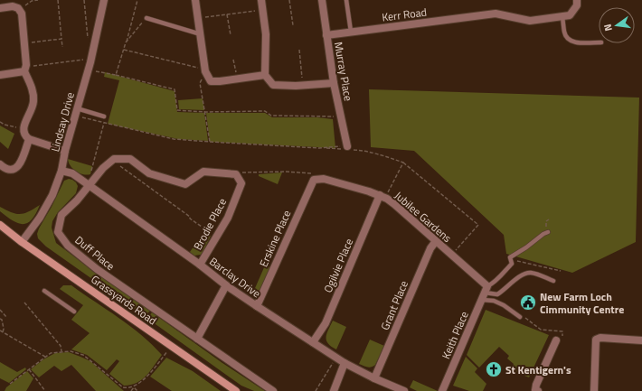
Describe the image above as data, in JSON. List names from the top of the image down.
{
  "streets": {
    "main road": ["Grassyards Road"],
    "street": [
      "Kerr Road",
      "Murray Place",
      "Lindsay Drive",
      "Jubilee Gardens",
      "Brodie Place",
      "Erskine Place",
      "Duff Place",
      "Ogilvie Place",
      "Barclay Drive",
      "Grant Place",
      "Keith Place"
    ]
  },
  "crossings": [
    ["Kerr Road", "Murray Place"],
    ["Lindsay Drive", "Barclay Drive"],
    ["Lindsay Drive", "Grassyards Road"],
    ["Jubilee Gardens", "Erskine Place"],
    ["Jubilee Gardens", "Ogilvie Place"],
    ["Jubilee Gardens", "Grant Place"],
    ["Jubilee Gardens", "Keith Place"],
    ["Brodie Place", "Barclay Drive"],
    ["Erskine Place", "Barclay Drive"],
    ["Duff Place", "Barclay Drive"],
    ["Ogilvie Place", "Barclay Drive"],
    ["Barclay Drive", "Grant Place"]
  ],
  "places": {
    "public building": ["New Farm Loch Cimmunity Centre"],
    "church": ["St Kentigern's"]
  },
  "north": "left"
}
